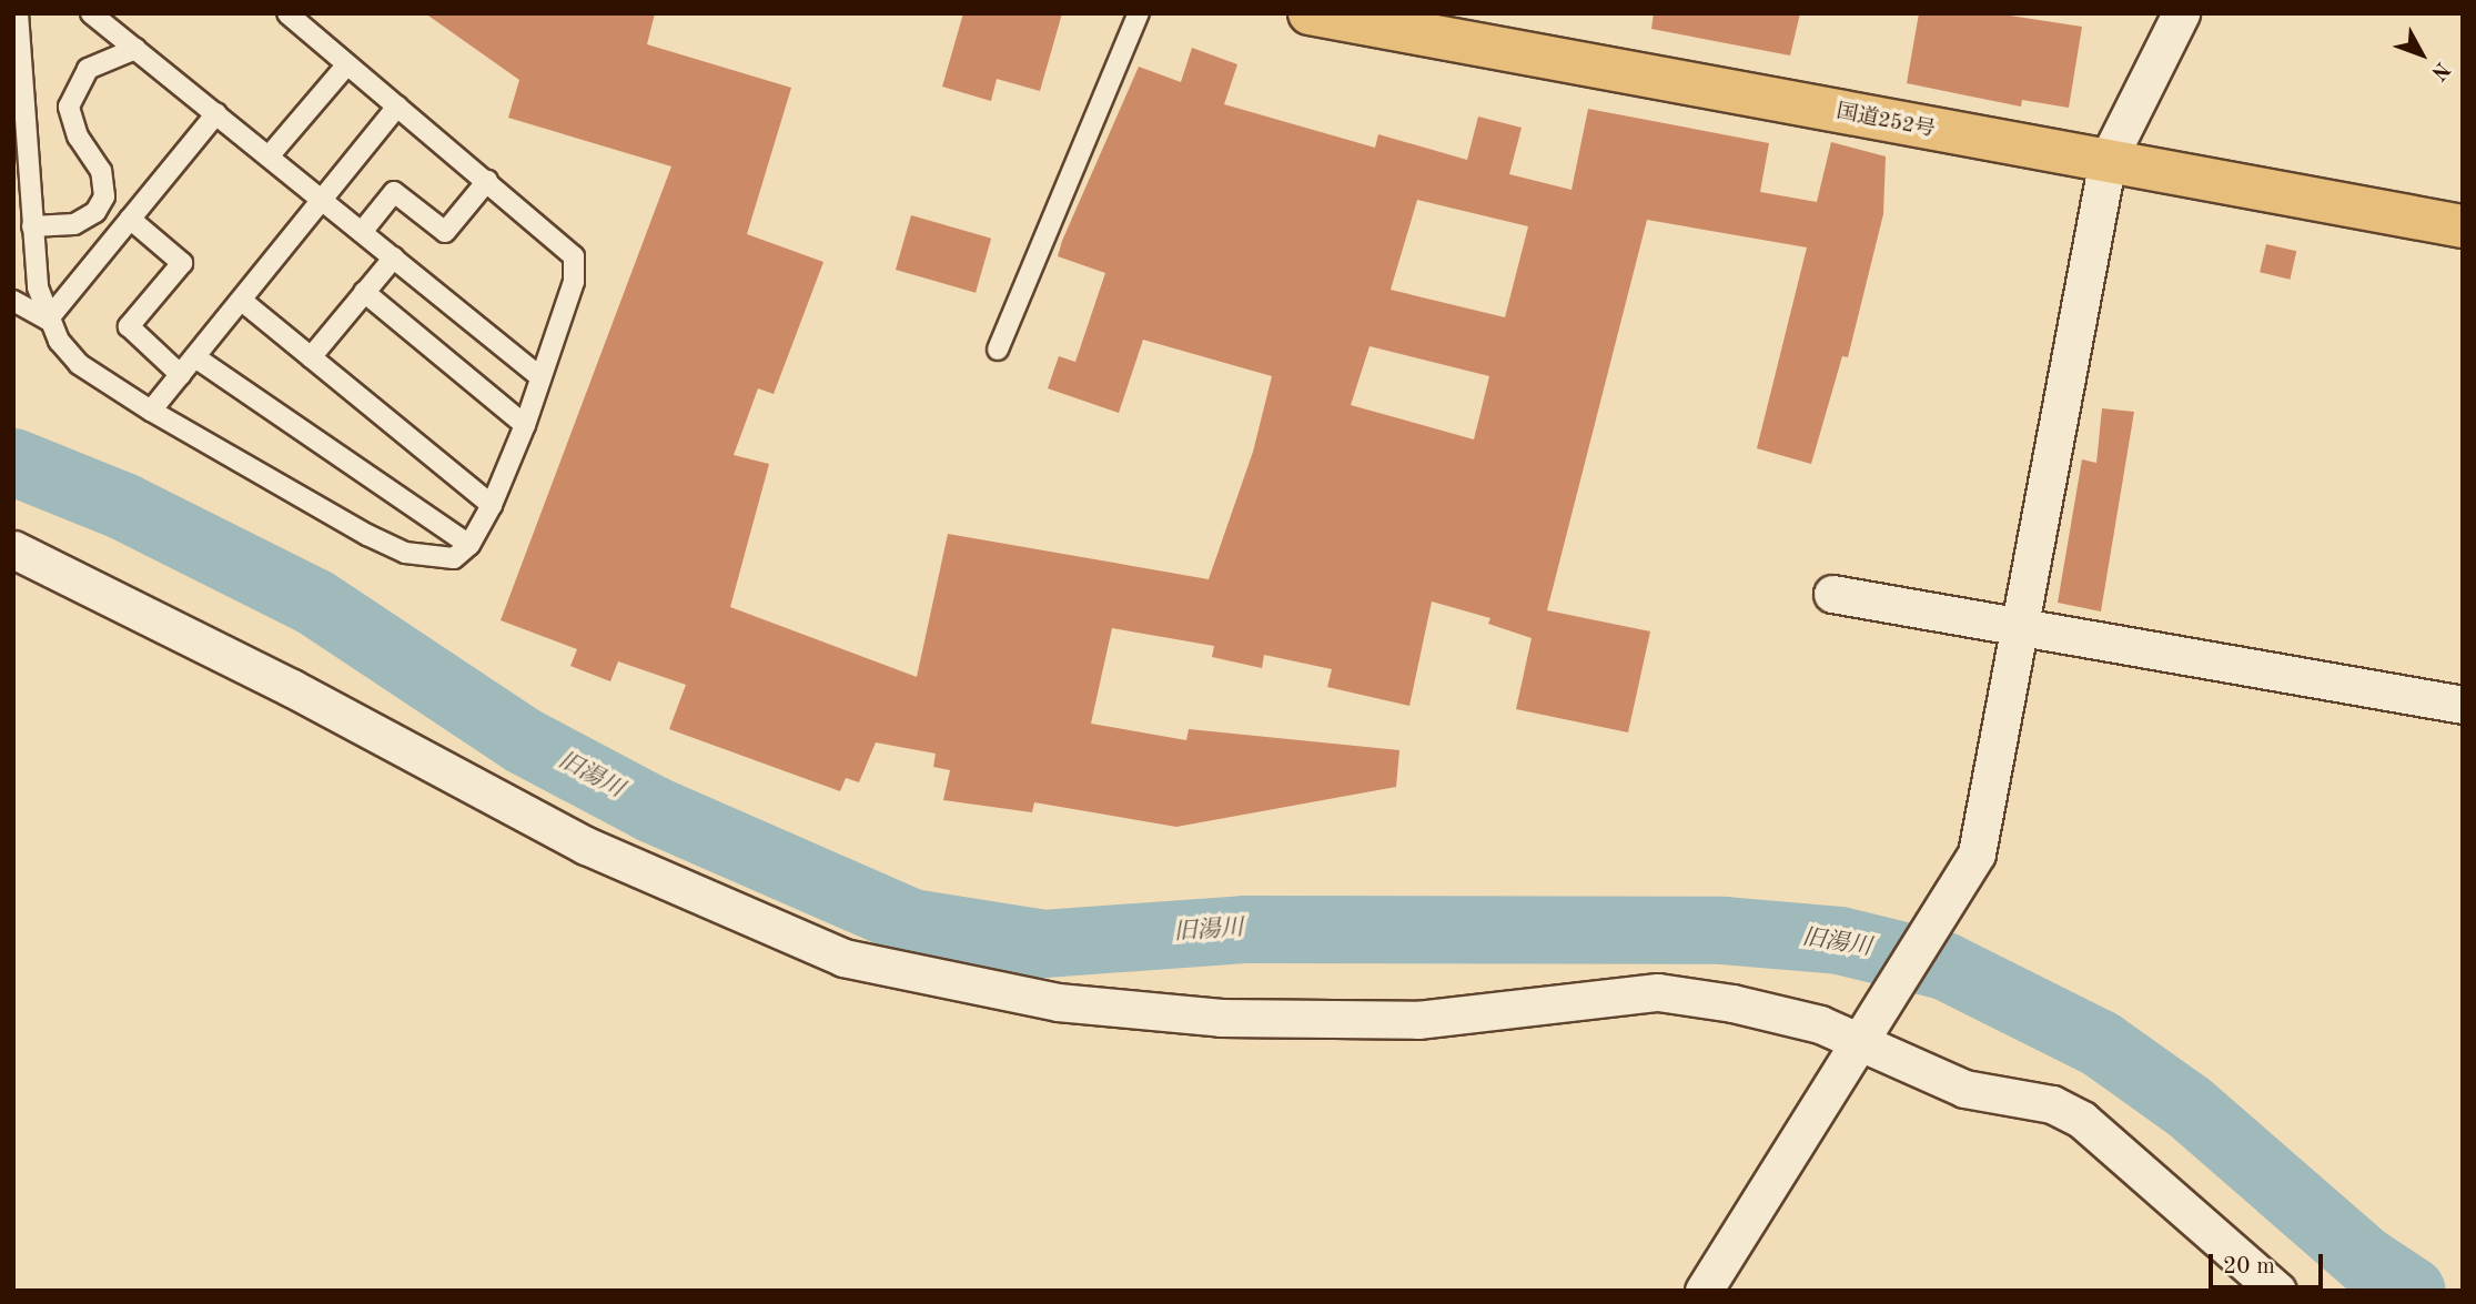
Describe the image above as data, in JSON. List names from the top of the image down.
{
  "streets": {
    "highway": ["国道252号"]
  },
  "water": ["旧湯川"],
  "scale_bar": "20 m",
  "north": "bottom right"
}
